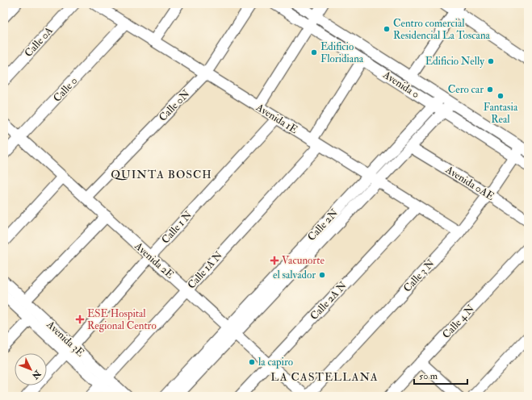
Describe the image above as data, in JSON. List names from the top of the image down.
{
  "streets": {
    "street": [
      "Calle 0A",
      "Avenida 0",
      "Calle 0",
      "Calle 0N",
      "Avenida 1E",
      "Avenida 0AE",
      "Calle 2N",
      "Calle 1 N",
      "Avenida 2E",
      "Calle 1A N",
      "Calle 3 N",
      "Calle 2A N",
      "Calle 4 N",
      "Avenida 3E"
    ]
  },
  "crossings": [
    ["Avenida 0", "Calle 2N"],
    ["Avenida 0", "Calle 1A N"],
    ["Avenida 0", "Calle 3 N"],
    ["Calle 0", "Avenida 1E"],
    ["Calle 0", "Avenida 2E"],
    ["Calle 0N", "Avenida 1E"],
    ["Calle 0N", "Avenida 2E"],
    ["Avenida 1E", "Calle 2N"],
    ["Avenida 1E", "Calle 1 N"],
    ["Avenida 1E", "Calle 1A N"],
    ["Avenida 1E", "Calle 3 N"],
    ["Avenida 1E", "Calle 2A N"],
    ["Avenida 0AE", "Calle 2N"],
    ["Avenida 0AE", "Calle 3 N"],
    ["Calle 2N", "Avenida 2E"],
    ["Calle 1 N", "Avenida 2E"],
    ["Calle 1 N", "Avenida 3E"],
    ["Avenida 2E", "Calle 1A N"],
    ["Avenida 2E", "Calle 3 N"],
    ["Avenida 2E", "Calle 2A N"],
    ["Calle 1A N", "Avenida 3E"]
  ],
  "districts": ["QUINTA BOSCH", "LA CASTELLANA"],
  "places": {
    "other": [
      "Centro comercial Residencial La Toscana",
      "Edificio Floridiana",
      "Edificio Nelly",
      "Cero car",
      "Fantasia Real",
      "el salvador",
      "la capiro"
    ],
    "health": ["Vacunorte", "ESE Hospital Regional Centro"]
  },
  "scale_bar": "50 m",
  "north": "bottom right"
}
